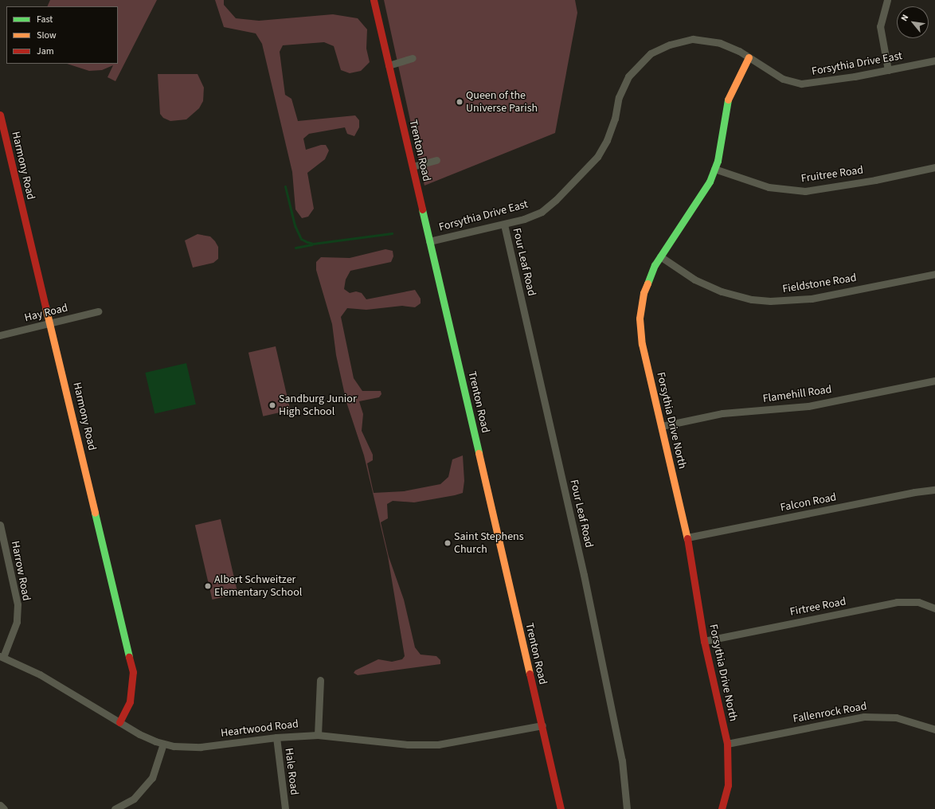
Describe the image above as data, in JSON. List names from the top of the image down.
{
  "streets": {
    "street": [
      "Forsythia Drive East",
      "Trenton Road",
      "Harmony Road",
      "Fruitree Road",
      "Four Leaf Road",
      "Fieldstone Road",
      "Hay Road",
      "Flamehill Road",
      "Forsythia Drive North",
      "Falcon Road",
      "Harrow Road",
      "Firtree Road",
      "Fallenrock Road",
      "Heartwood Road",
      "Hale Road"
    ]
  },
  "crossings": [
    ["Forsythia Drive East", "Trenton Road"],
    ["Forsythia Drive East", "Four Leaf Road"],
    ["Forsythia Drive East", "Forsythia Drive North"],
    ["Trenton Road", "Heartwood Road"],
    ["Harmony Road", "Hay Road"],
    ["Harmony Road", "Heartwood Road"],
    ["Fruitree Road", "Forsythia Drive North"],
    ["Fieldstone Road", "Forsythia Drive North"],
    ["Flamehill Road", "Forsythia Drive North"],
    ["Forsythia Drive North", "Falcon Road"],
    ["Forsythia Drive North", "Firtree Road"],
    ["Forsythia Drive North", "Fallenrock Road"],
    ["Harrow Road", "Heartwood Road"],
    ["Heartwood Road", "Hale Road"]
  ],
  "places": [
    "Queen of the Universe Parish",
    "Sandburg Junior High School",
    "Saint Stephens Church",
    "Albert Schweitzer Elementary School"
  ],
  "legend": ["Fast", "Slow", "Jam"],
  "north": "top left"
}
